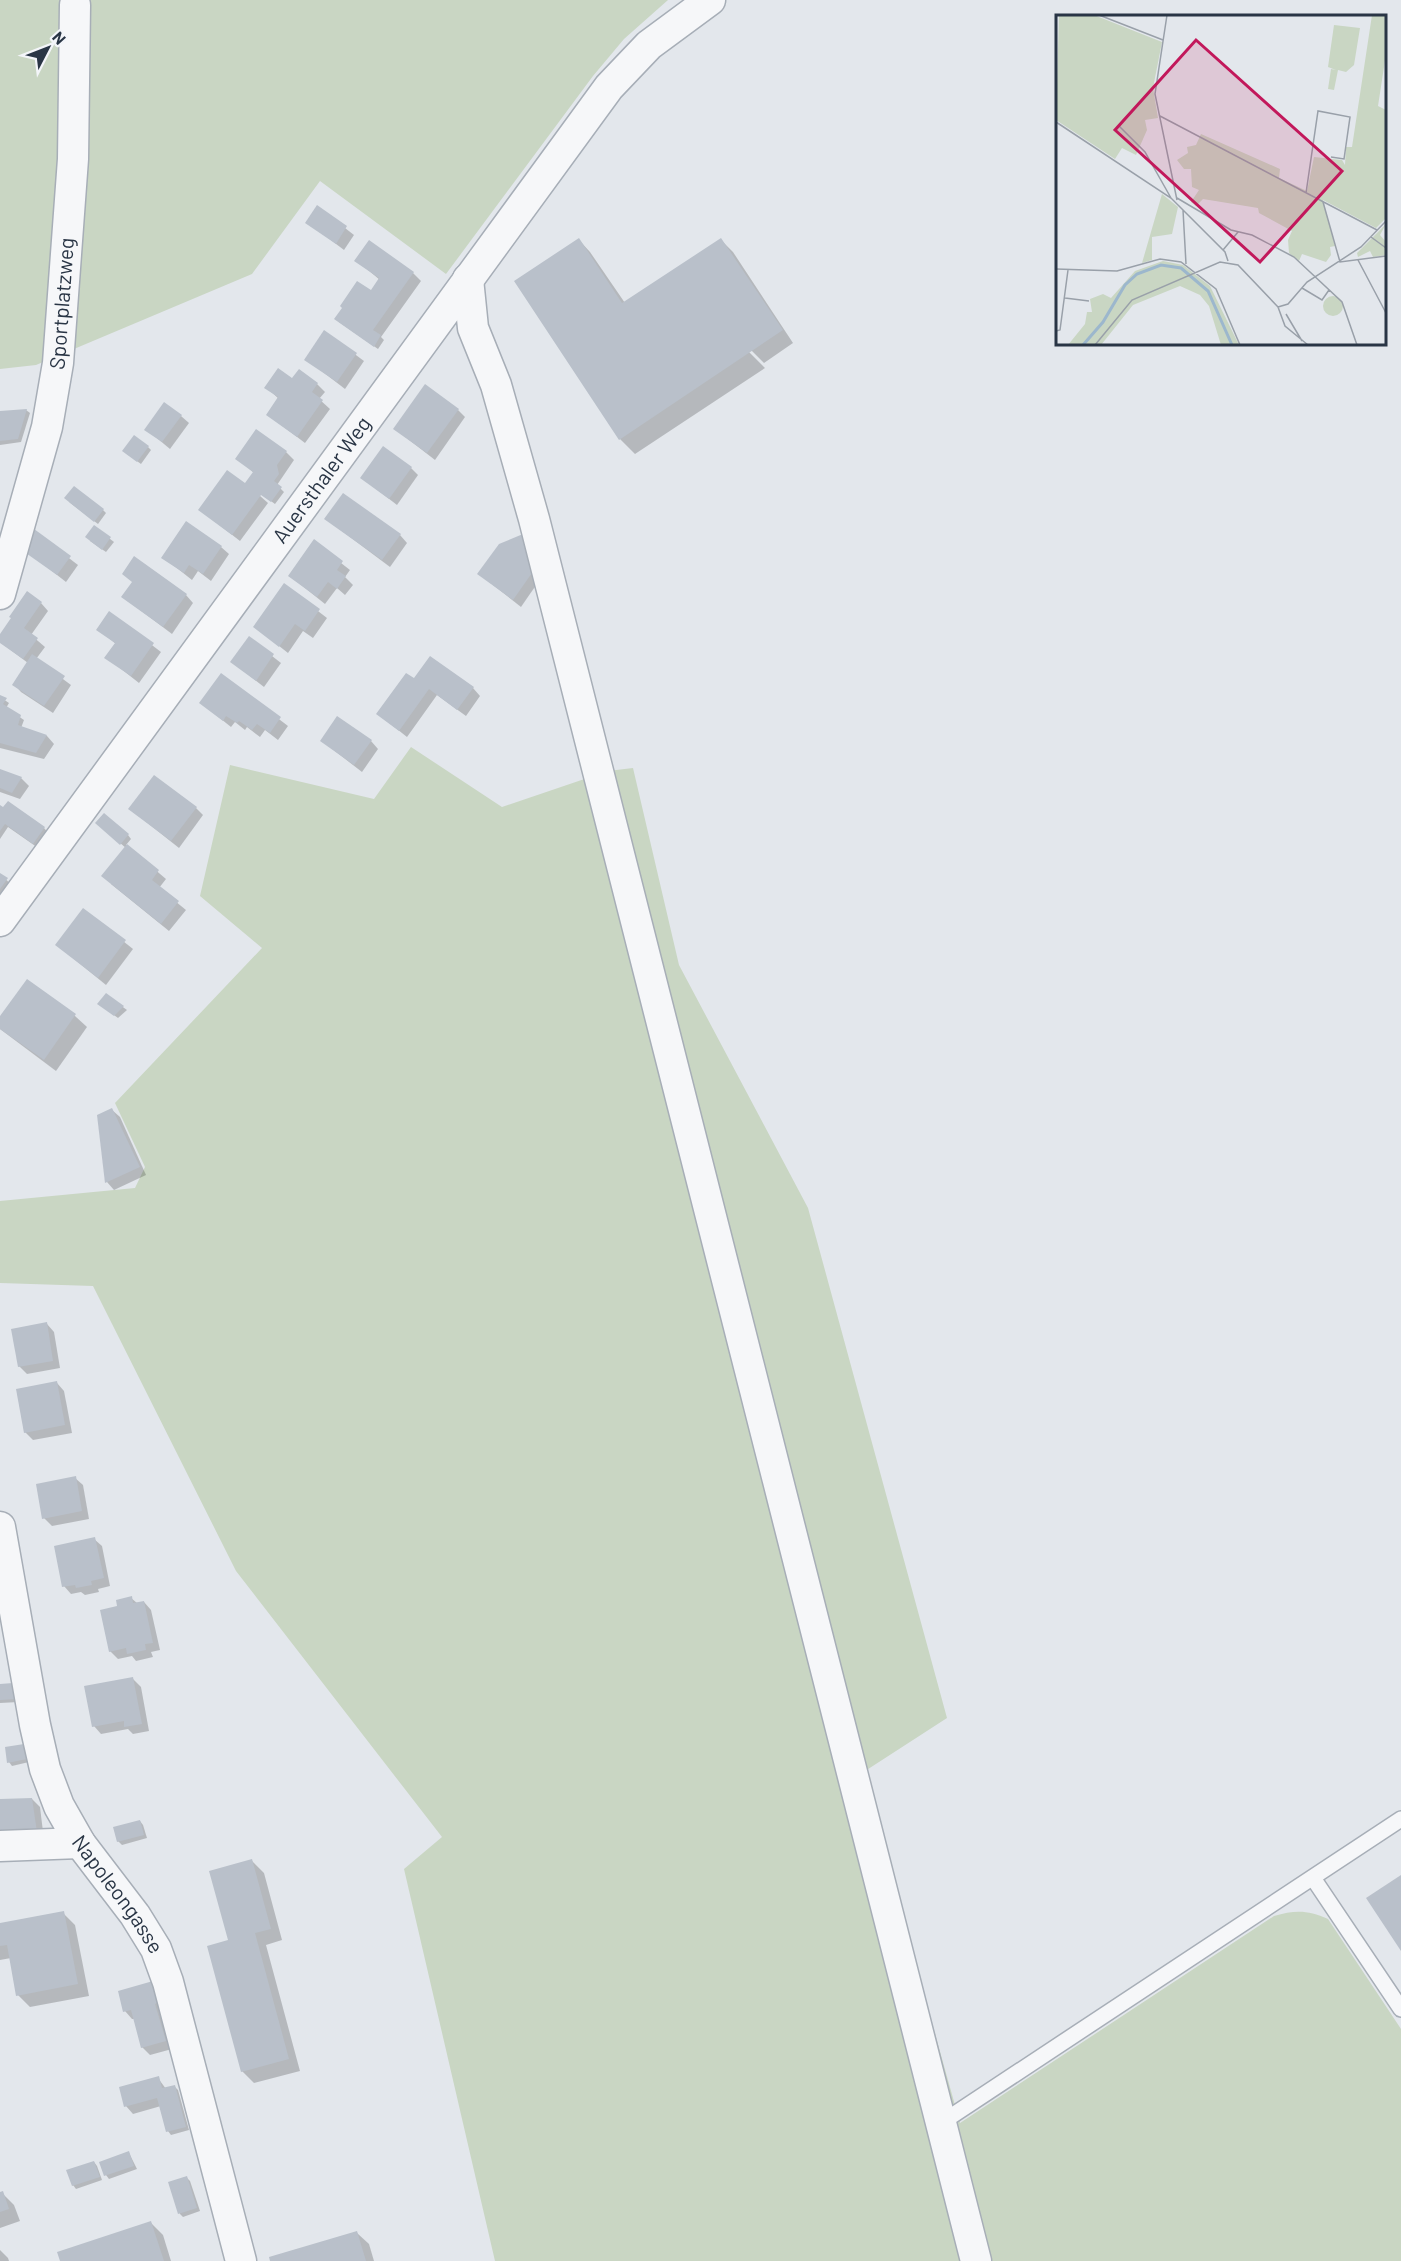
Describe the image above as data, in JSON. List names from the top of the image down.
{
  "streets": {
    "street": ["Sportplatzweg", "Auersthaler Weg", "Napoleongasse"]
  },
  "north": "top right"
}
